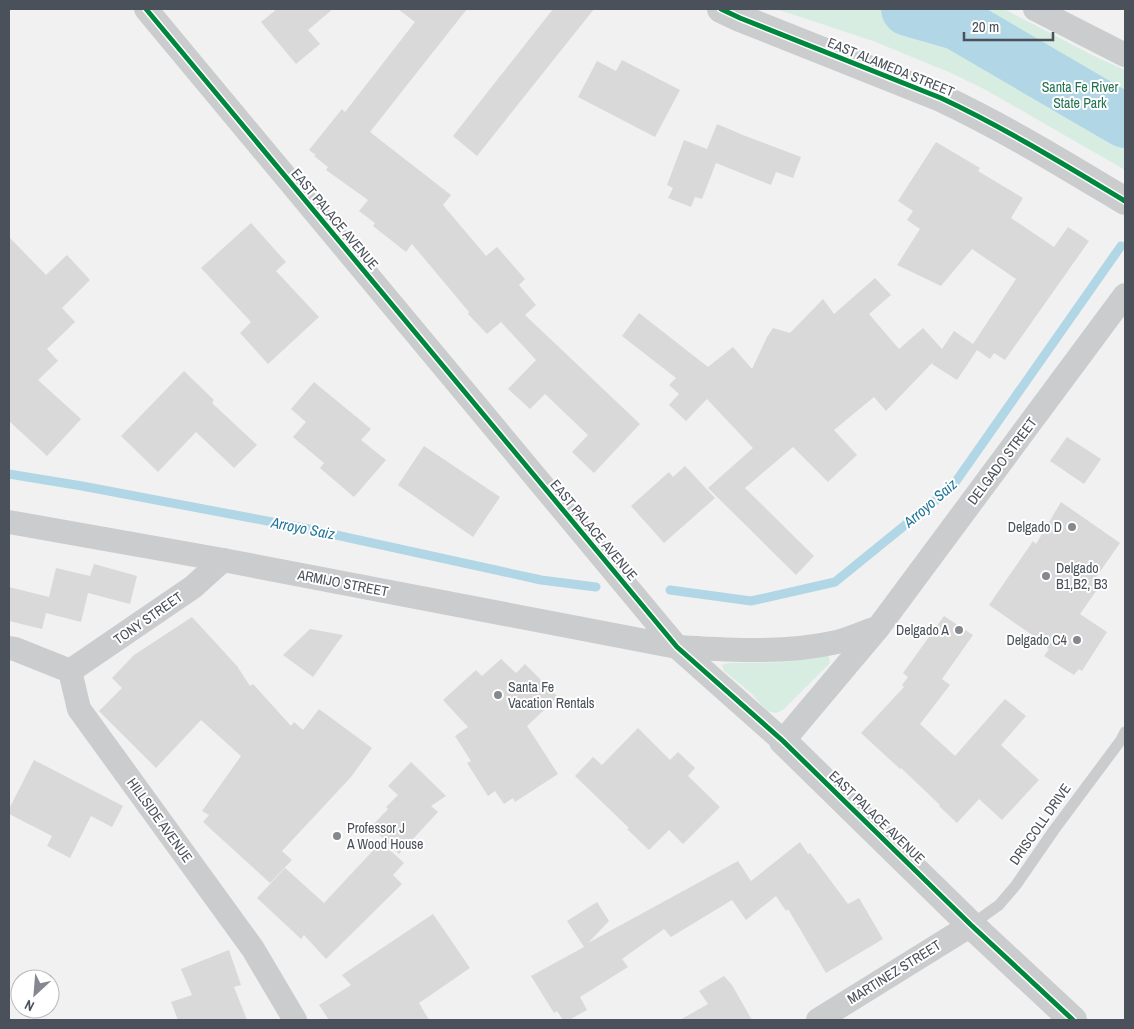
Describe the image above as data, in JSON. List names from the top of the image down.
{
  "streets": {
    "street": [
      "EAST ALAMEDA STREET",
      "EAST PALACE AVENUE",
      "DELGADO STREET",
      "ARMIJO STREET",
      "TONY STREET",
      "HILLSIDE AVENUE",
      "MARTINEZ STREET"
    ],
    "lane": ["DRISCOLL DRIVE"]
  },
  "crossings": [
    ["EAST PALACE AVENUE", "DELGADO STREET"],
    ["EAST PALACE AVENUE", "ARMIJO STREET"],
    ["EAST PALACE AVENUE", "DRISCOLL DRIVE"],
    ["EAST PALACE AVENUE", "MARTINEZ STREET"],
    ["ARMIJO STREET", "TONY STREET"],
    ["TONY STREET", "HILLSIDE AVENUE"],
    ["DRISCOLL DRIVE", "MARTINEZ STREET"]
  ],
  "water": ["Arroyo Saiz"],
  "parks": ["Santa Fe River State Park"],
  "places": [
    "Delgado D",
    "Delgado B1,B2, B3",
    "Delgado A",
    "Delgado C4",
    "Santa Fe Vacation Rentals",
    "Professor J A Wood House"
  ],
  "scale_bar": "20 m",
  "north": "bottom left"
}
